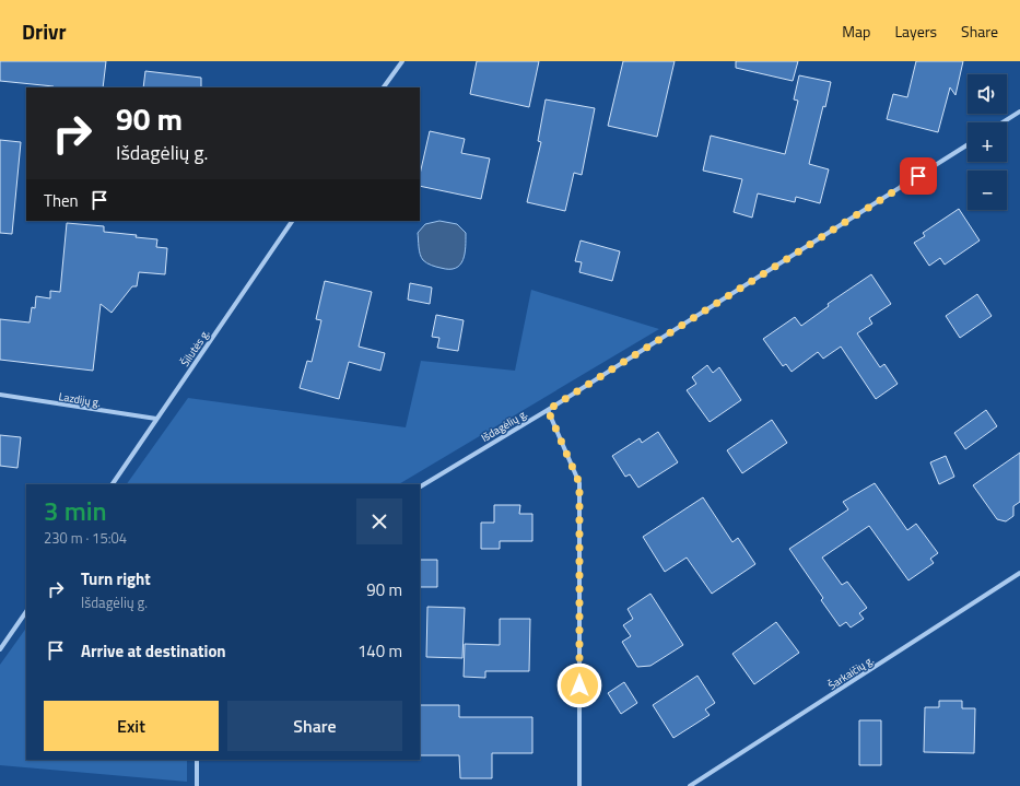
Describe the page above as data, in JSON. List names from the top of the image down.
{
  "streets": {
    "street": [
      "Šilutės g.",
      "Lazdijų g.",
      "Išdagėlių g.",
      "Šarkaičių g."
    ]
  },
  "crossings": [
    ["Šilutės g.", "Lazdijų g."]
  ],
  "page": {
    "header": "Drivr",
    "nav": ["Map", "Layers", "Share"],
    "map_buttons": ["+", "−"],
    "turn": ["90 m", "Išdagėlių g."],
    "then": "Then",
    "heading": ["3 min", "230 m · 15:04"],
    "list": [
      {
        "name": "Turn right",
        "note": "Išdagėlių g.",
        "value": "90 m"
      },
      {
        "name": "Arrive at destination",
        "value": "140 m"
      }
    ],
    "buttons": ["Exit", "Share"]
  }
}
